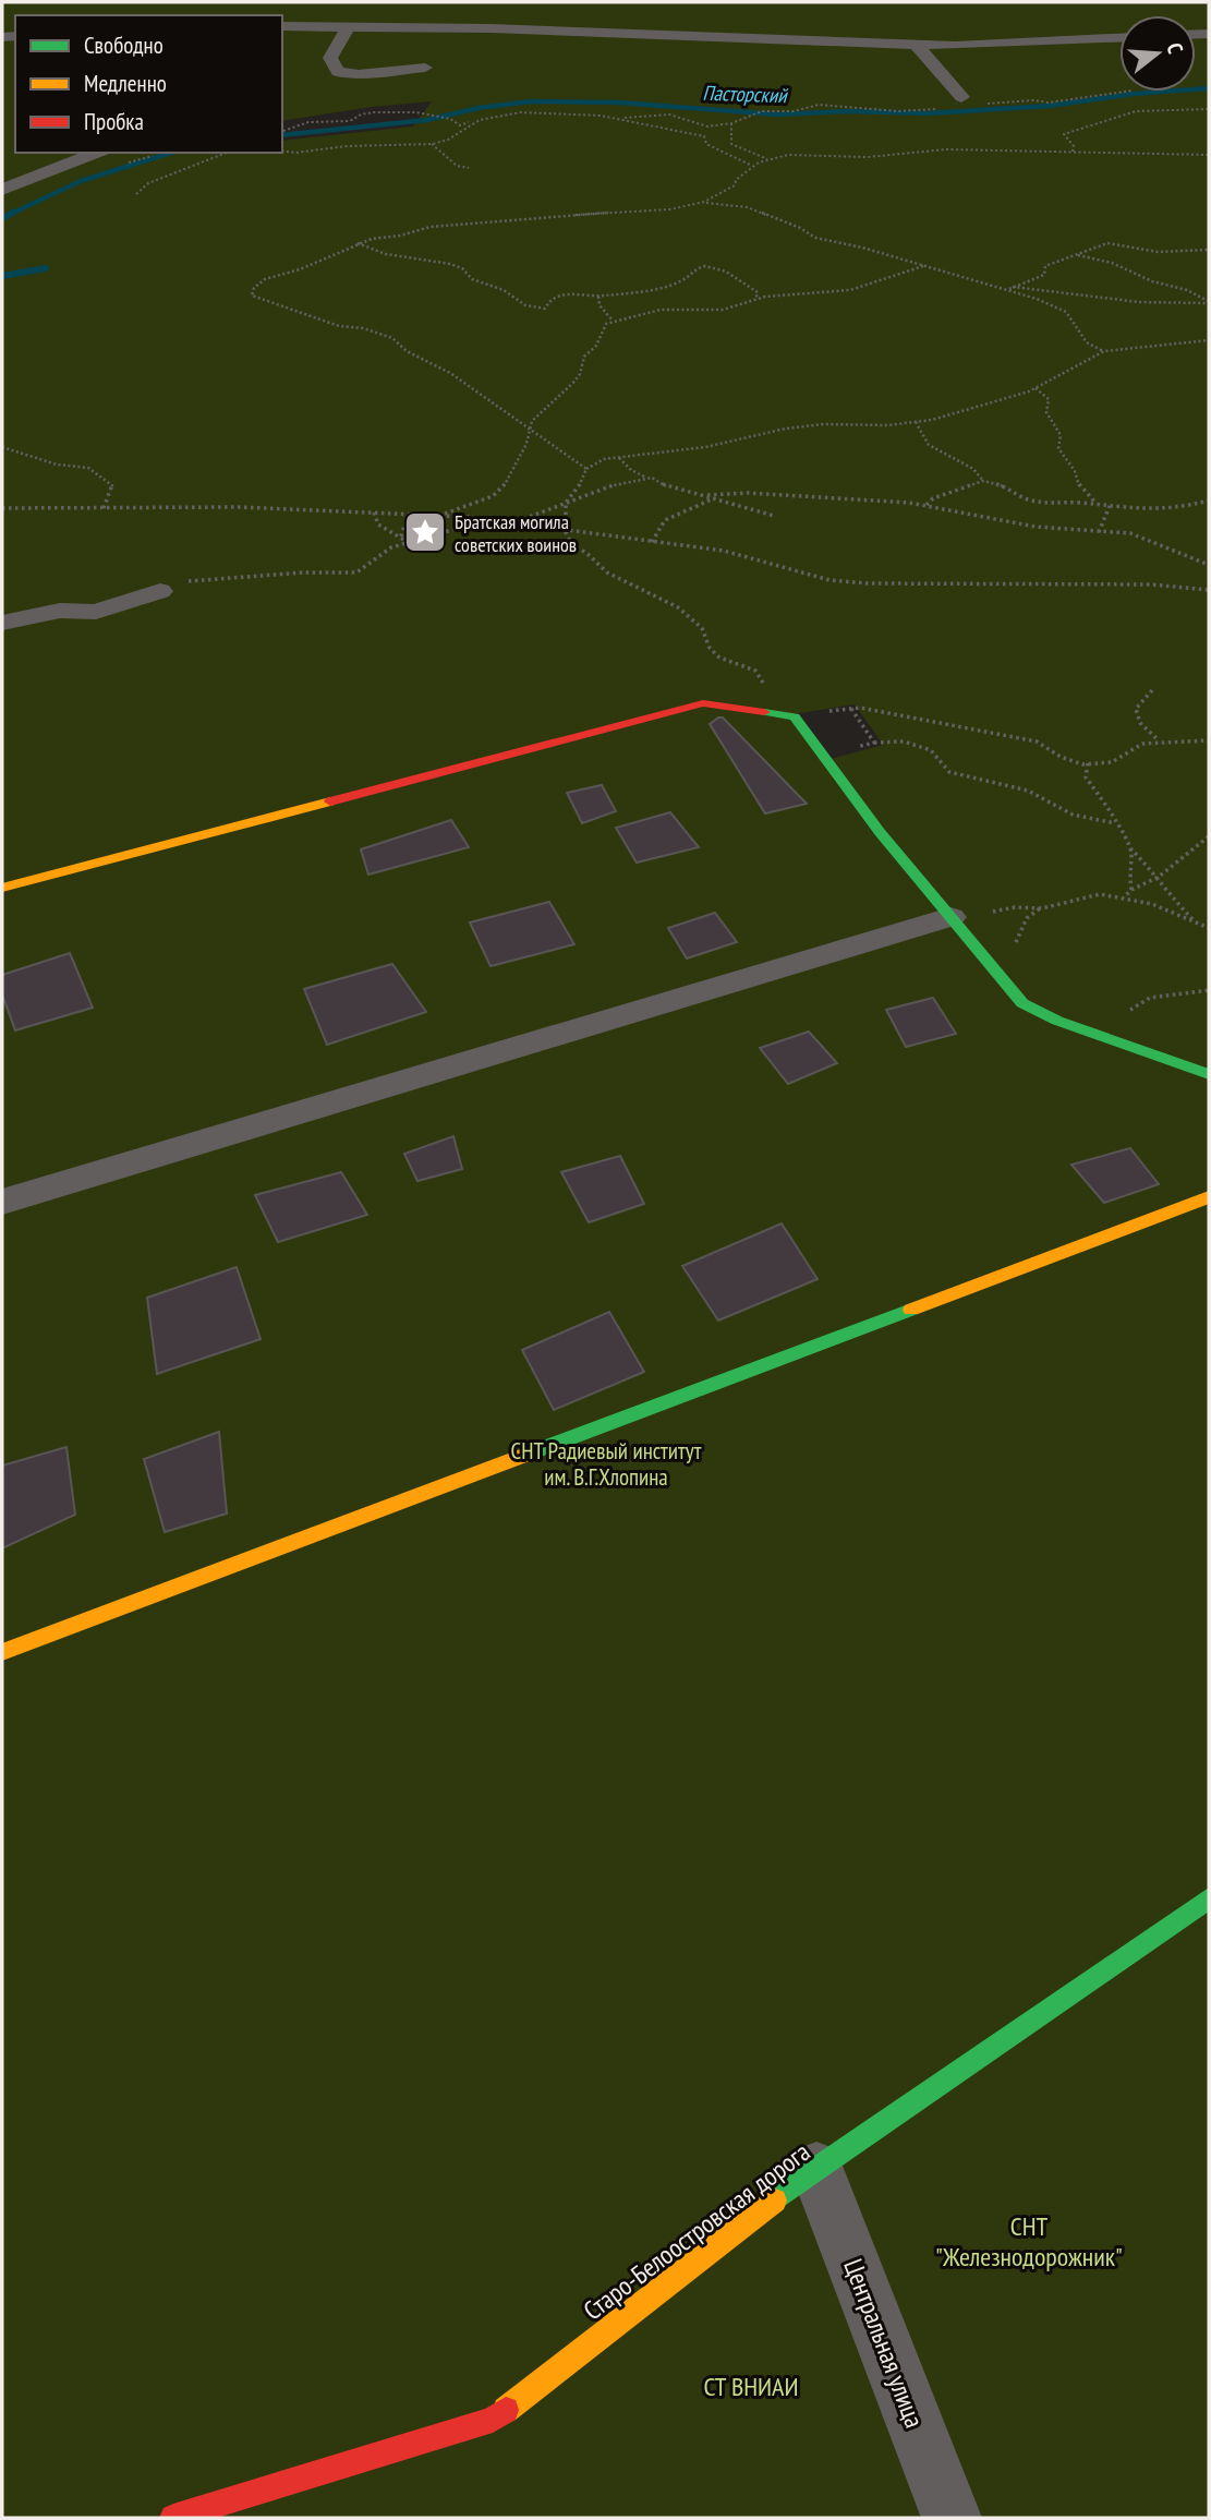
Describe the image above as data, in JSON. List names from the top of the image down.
{
  "streets": {
    "street": ["Старо-Белоостровская дорога", "Центральная улица"]
  },
  "crossings": [
    ["Старо-Белоостровская дорога", "Центральная улица"]
  ],
  "water": ["Пасторский"],
  "parks": ["СНТ Радиевый институт им. В.Г.Хлопина", "СНТ \"Железнодорожник\"", "СТ ВНИАИ"],
  "places": {
    "place": ["Братская могила советских воинов"]
  },
  "legend": ["Свободно", "Медленно", "Пробка"],
  "north": "right"
}
